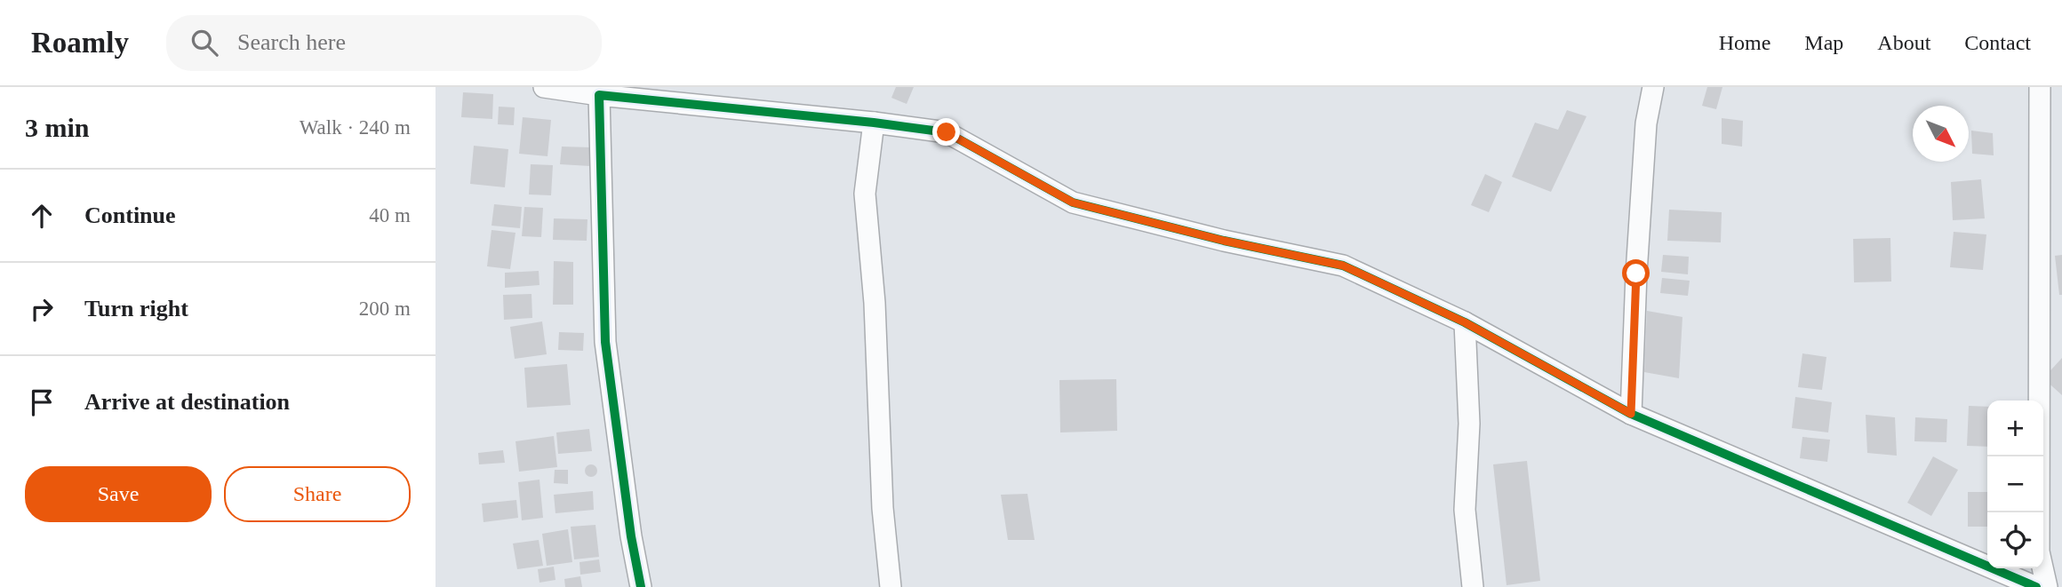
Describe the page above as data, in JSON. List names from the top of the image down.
{
  "north": "bottom right",
  "page": {
    "header": "Roamly",
    "search": "Search here",
    "nav": [
      "Home",
      "Map",
      "About",
      "Contact"
    ],
    "heading": ["3 min", "Walk · 240 m"],
    "list": [
      ["Continue", "40 m"],
      ["Turn right", "200 m"],
      "Arrive at destination"
    ],
    "map_buttons": ["+", "−"],
    "buttons": ["Save", "Share"]
  }
}
